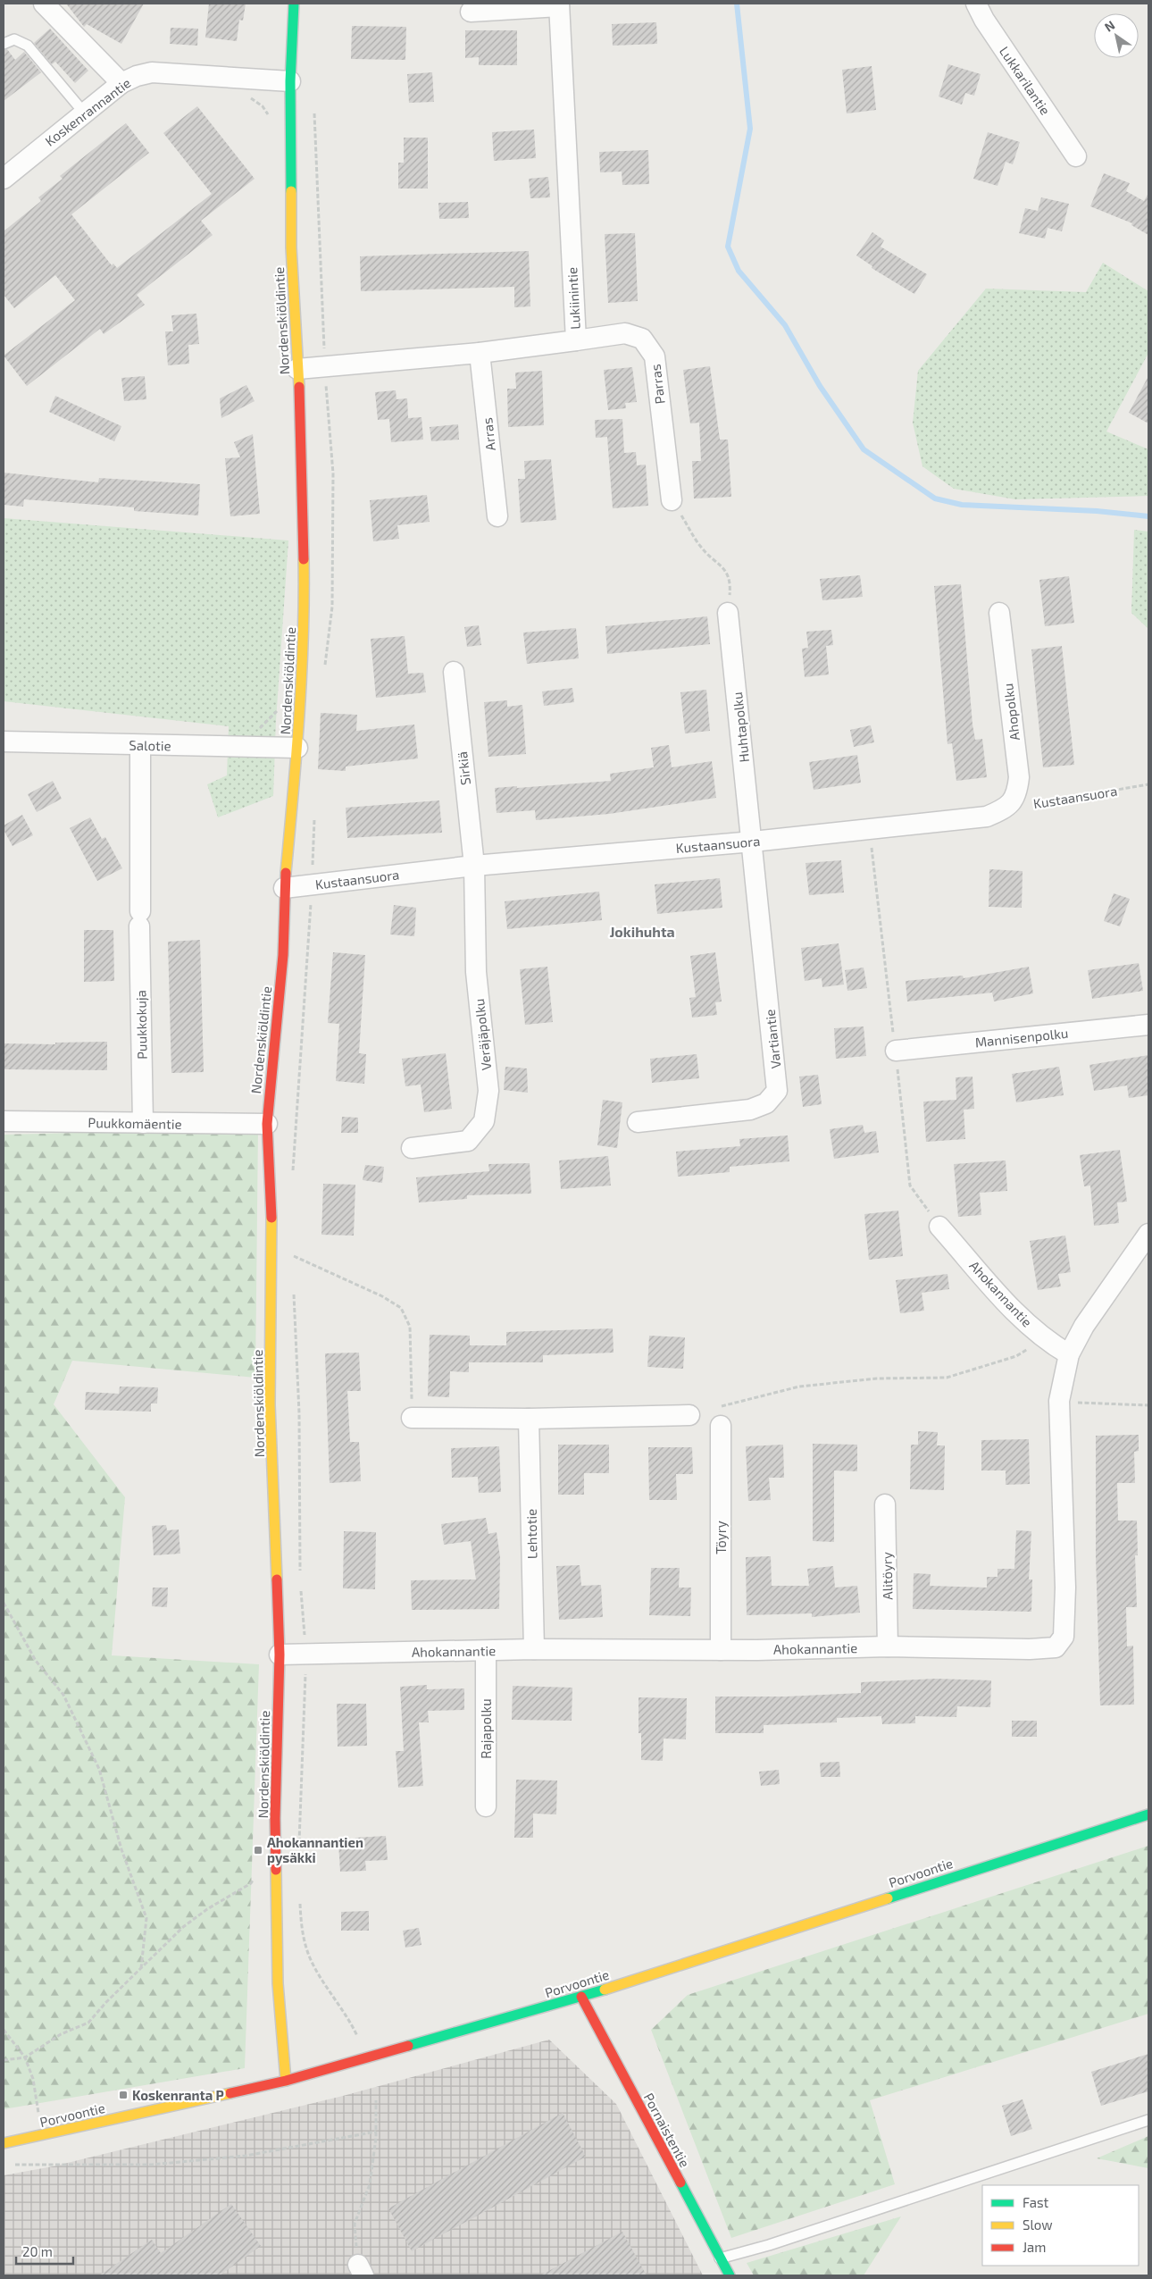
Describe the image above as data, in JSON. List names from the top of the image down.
{
  "streets": {
    "main road": ["Nordenskiöldintie", "Porvoontie", "Pornaistentie"],
    "street": [
      "Lukkarilantie",
      "Koskenrannantie",
      "Lukiinintie",
      "Parras",
      "Arras",
      "Ahopolku",
      "Huhtapolku",
      "Salotie",
      "Sirkiä",
      "Kustaansuora",
      "Puukkokuja",
      "Veräjäpolku",
      "Mannisenpolku",
      "Vartiantie",
      "Puukkomäentie",
      "Ahokannantie",
      "Lehtotie",
      "Töyry",
      "Alitöyry",
      "Rajapolku"
    ]
  },
  "crossings": [
    ["Koskenrannantie", "Nordenskiöldintie"],
    ["Lukiinintie", "Nordenskiöldintie"],
    ["Lukiinintie", "Parras"],
    ["Lukiinintie", "Arras"],
    ["Nordenskiöldintie", "Salotie"],
    ["Nordenskiöldintie", "Kustaansuora"],
    ["Nordenskiöldintie", "Puukkomäentie"],
    ["Nordenskiöldintie", "Ahokannantie"],
    ["Nordenskiöldintie", "Porvoontie"],
    ["Ahopolku", "Kustaansuora"],
    ["Huhtapolku", "Kustaansuora"],
    ["Huhtapolku", "Vartiantie"],
    ["Salotie", "Puukkokuja"],
    ["Sirkiä", "Kustaansuora"],
    ["Sirkiä", "Veräjäpolku"],
    ["Kustaansuora", "Veräjäpolku"],
    ["Kustaansuora", "Vartiantie"],
    ["Puukkokuja", "Puukkomäentie"],
    ["Ahokannantie", "Lehtotie"],
    ["Ahokannantie", "Töyry"],
    ["Ahokannantie", "Alitöyry"],
    ["Ahokannantie", "Rajapolku"],
    ["Porvoontie", "Pornaistentie"]
  ],
  "districts": ["Jokihuhta"],
  "places": {
    "transit": ["Ahokannantien pysäkki", "Koskenranta P"]
  },
  "legend": ["Fast", "Slow", "Jam"],
  "scale_bar": "20 m",
  "north": "top left"
}
